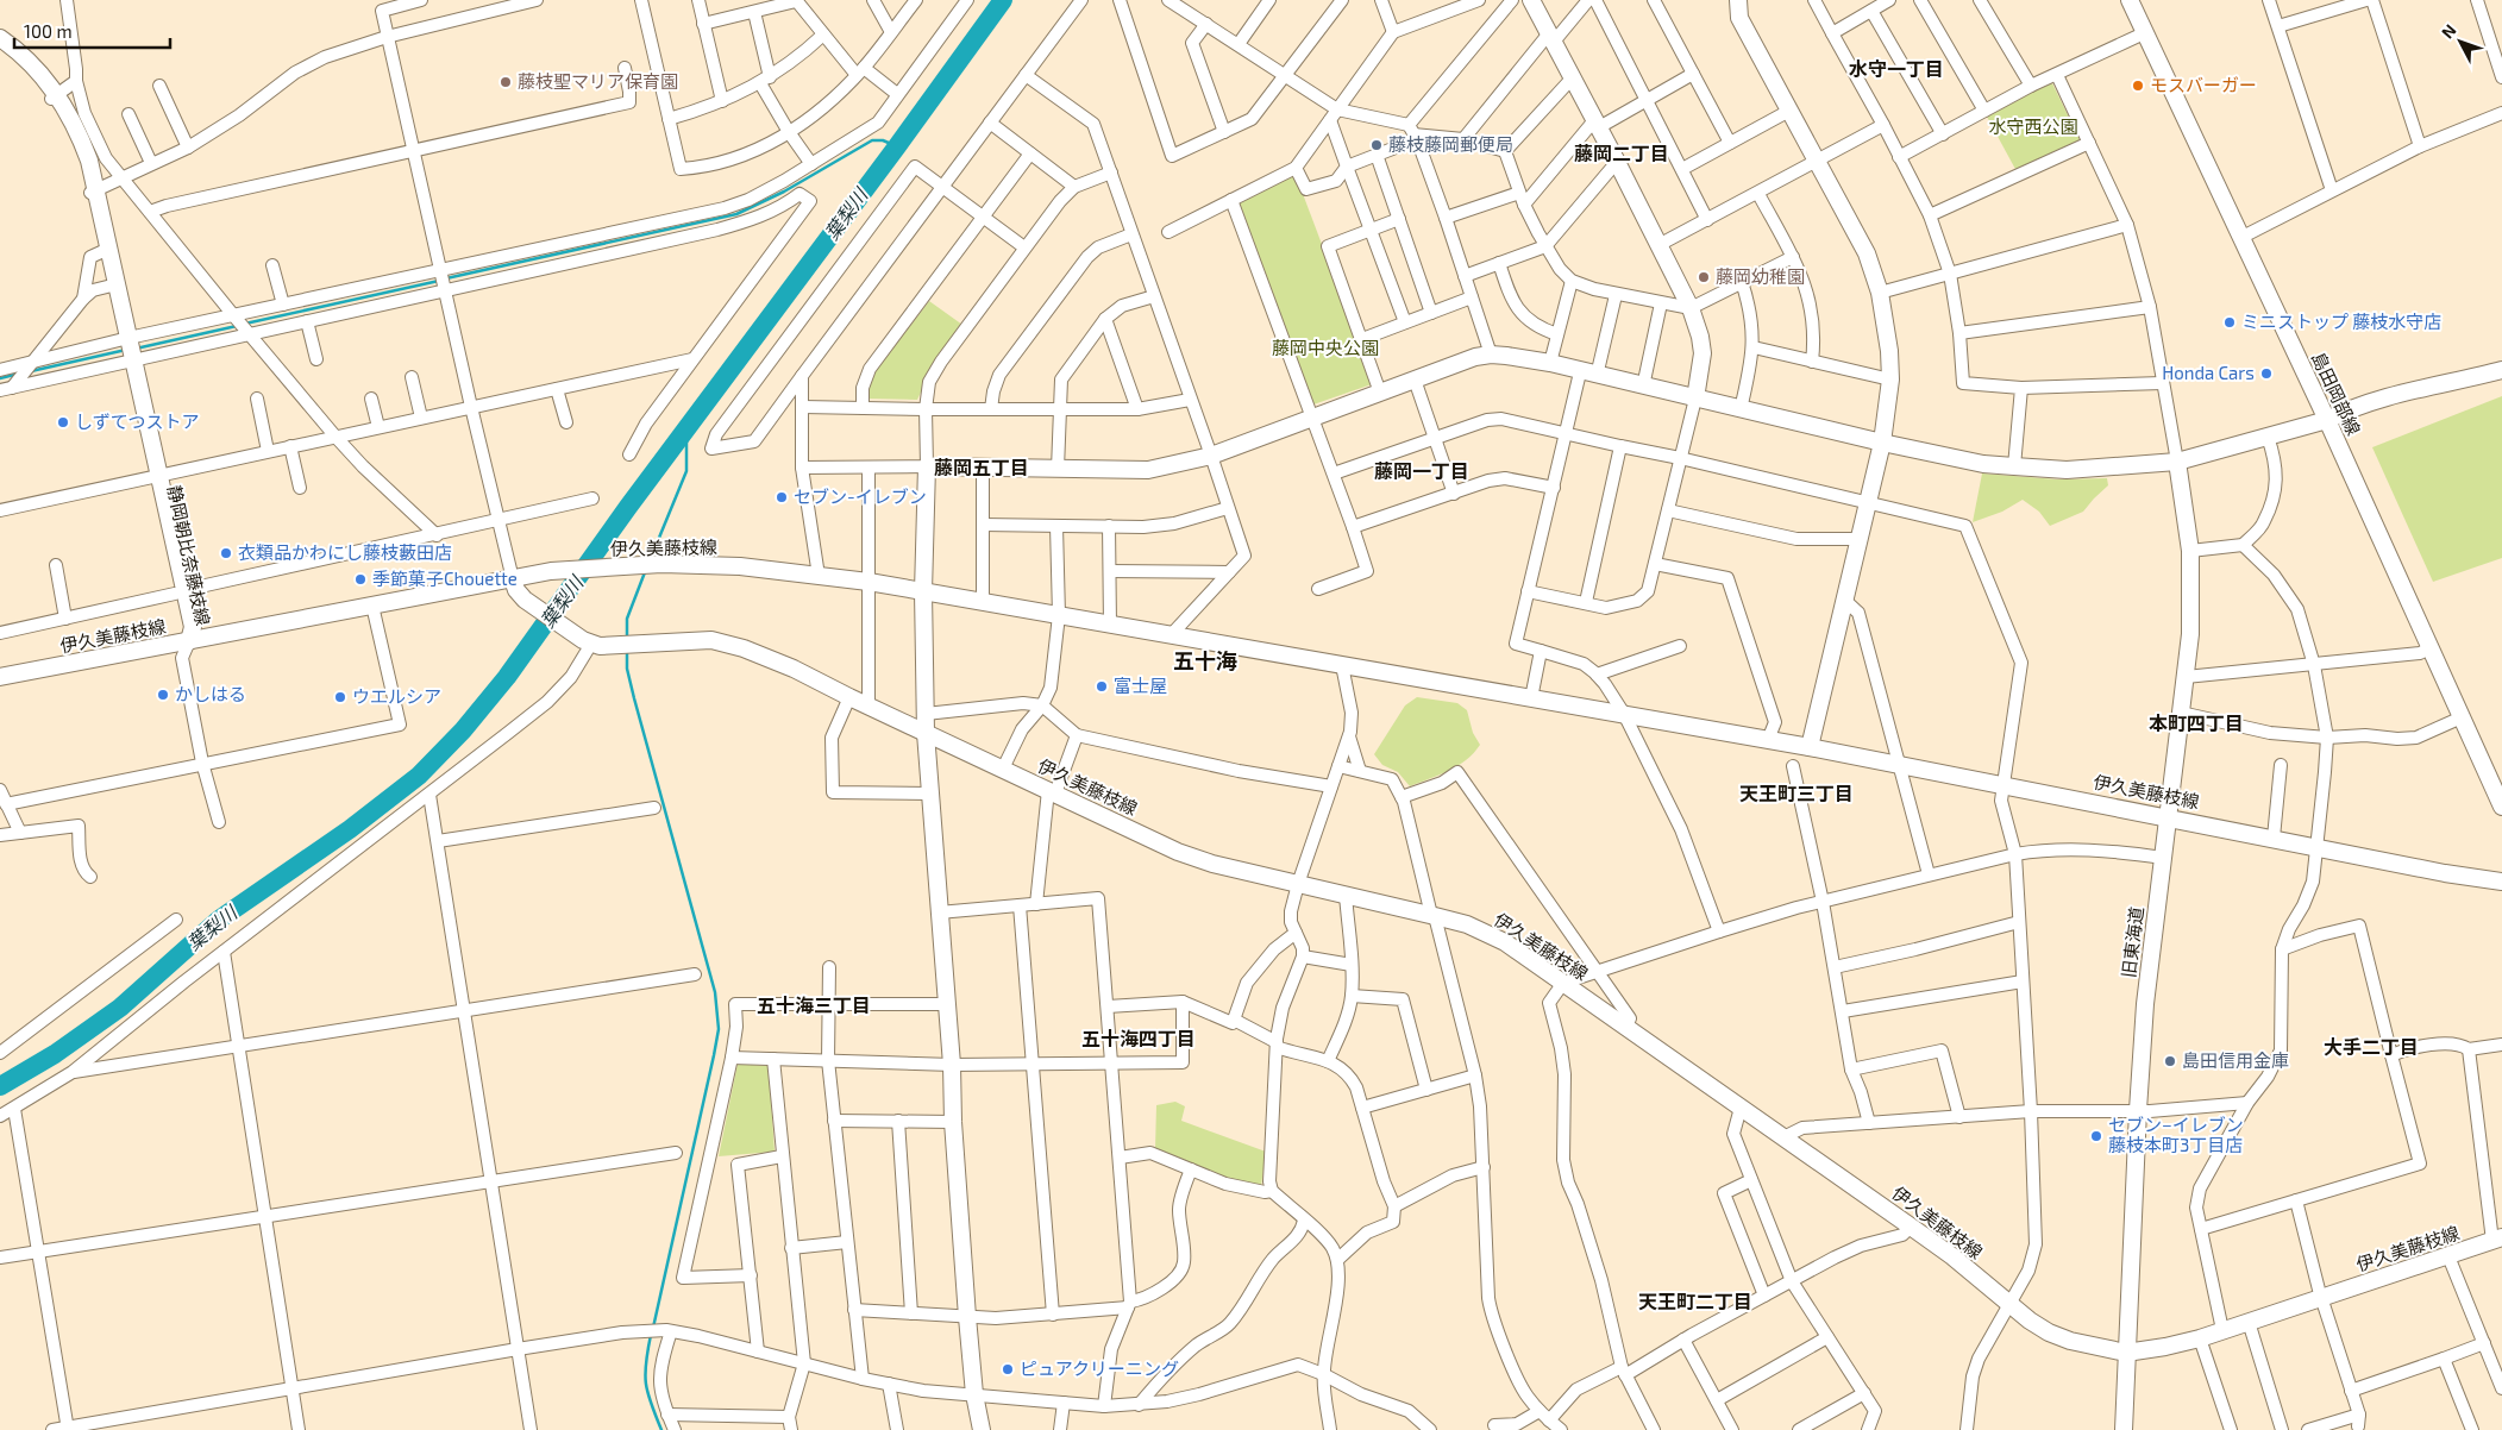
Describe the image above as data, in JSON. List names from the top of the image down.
{
  "streets": {
    "main road": [
      "島田岡部線",
      "伊久美藤枝線",
      "静岡朝比奈藤枝線",
      "旧東海道"
    ]
  },
  "crossings": [
    ["伊久美藤枝線", "静岡朝比奈藤枝線"],
    ["伊久美藤枝線", "旧東海道"]
  ],
  "districts": [
    "水守一丁目",
    "藤岡二丁目",
    "藤岡五丁目",
    "藤岡一丁目",
    "五十海",
    "本町四丁目",
    "天王町三丁目",
    "五十海三丁目",
    "五十海四丁目",
    "大手二丁目",
    "天王町二丁目"
  ],
  "water": ["葉梨川"],
  "parks": ["水守西公園", "藤岡中央公園"],
  "places": [
    "藤枝聖マリア保育園",
    "モスバーガー",
    "藤枝藤岡郵便局",
    "藤岡幼稚園",
    "ミニストップ 藤枝水守店",
    "Honda Cars",
    "しずてつストア",
    "セブン-イレブン",
    "衣類品かわにし藤枝藪田店",
    "季節菓子Chouette",
    "富士屋",
    "かしはる",
    "ウエルシア",
    "島田信用金庫",
    "セブン−イレブン 藤枝本町3丁目店",
    "ピュアクリーニング"
  ],
  "scale_bar": "100 m",
  "north": "top left"
}
